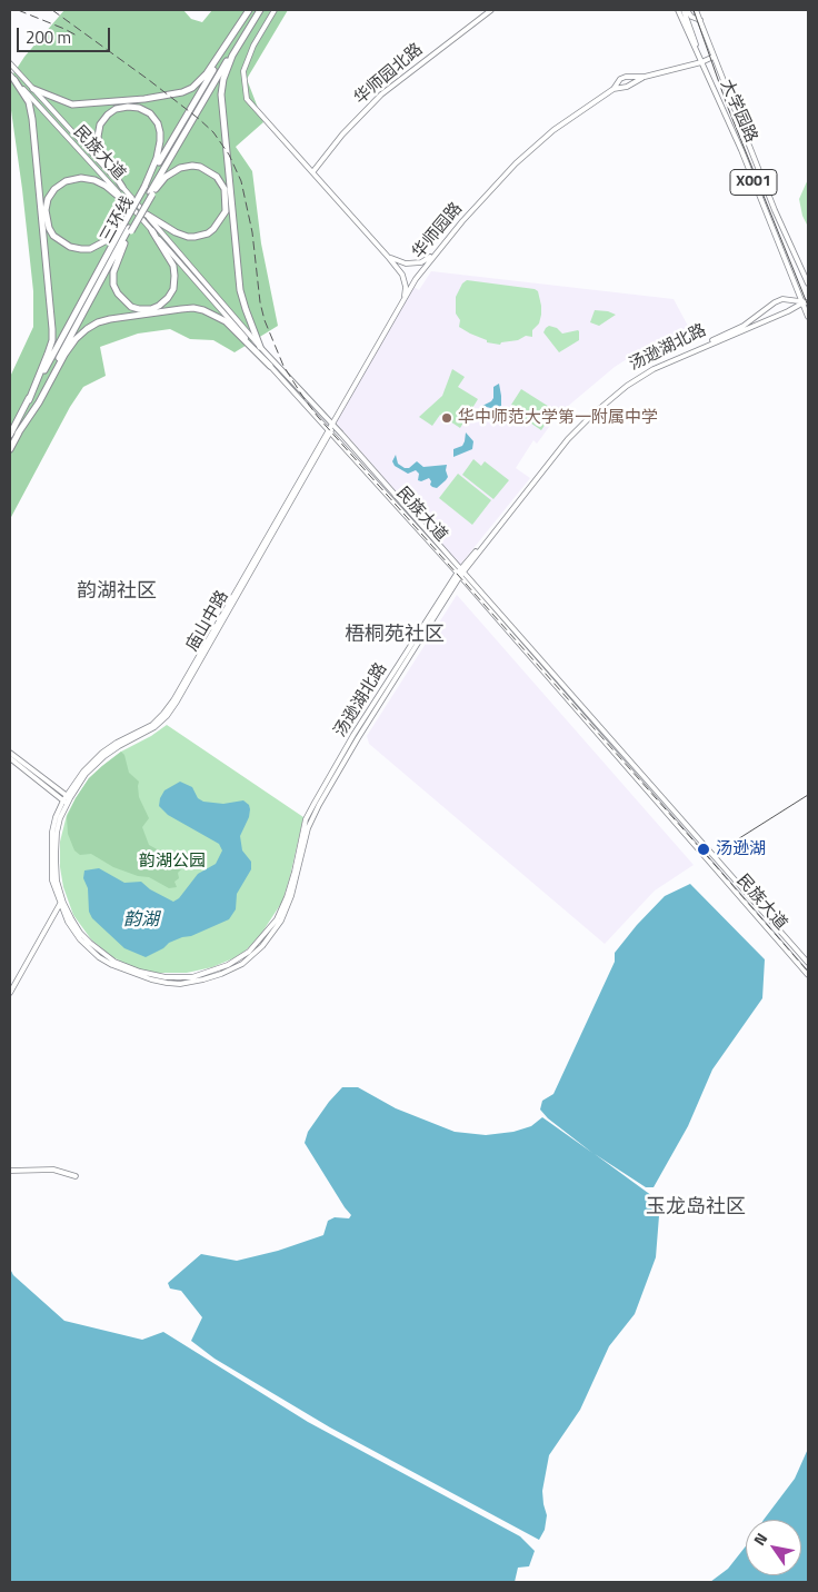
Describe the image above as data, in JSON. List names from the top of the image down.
{
  "streets": {
    "highway": ["三环线"],
    "main road": [
      "华师园北路",
      "大学园路",
      "民族大道",
      "X001",
      "华师园路",
      "汤逊湖北路",
      "庙山中路"
    ]
  },
  "crossings": [
    ["大学园路", "汤逊湖北路"],
    ["民族大道", "华师园路"],
    ["民族大道", "汤逊湖北路"],
    ["民族大道", "庙山中路"],
    ["华师园路", "庙山中路"],
    ["汤逊湖北路", "庙山中路"]
  ],
  "districts": ["韵湖社区", "梧桐苑社区", "玉龙岛社区"],
  "water": ["韵湖"],
  "parks": ["韵湖公园"],
  "places": ["华中师范大学第一附属中学", "汤逊湖"],
  "scale_bar": "200 m",
  "north": "top left"
}
